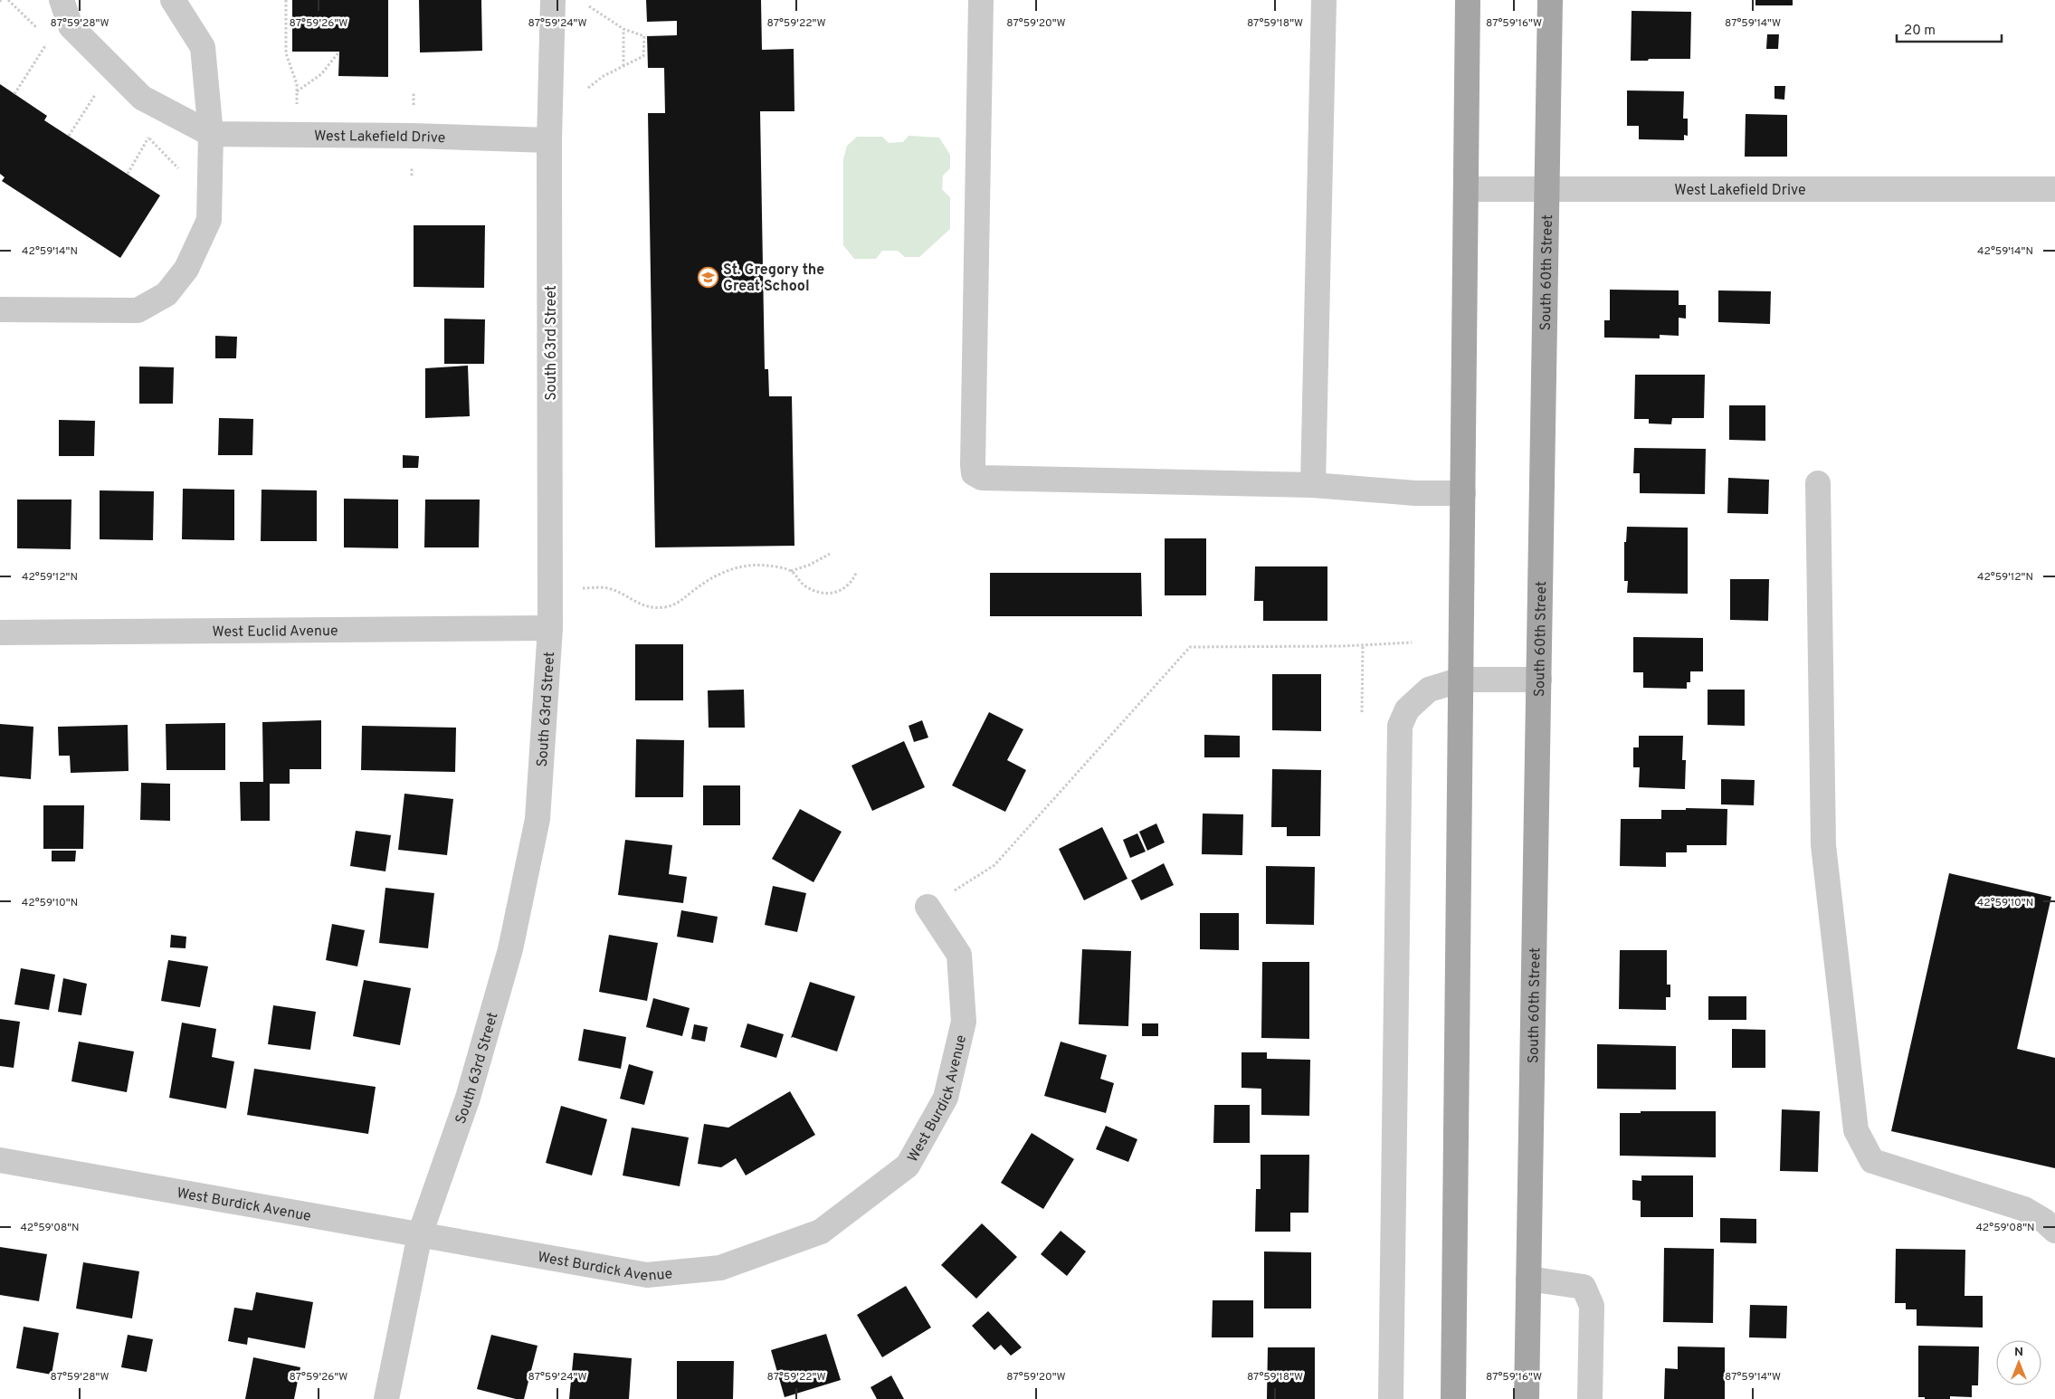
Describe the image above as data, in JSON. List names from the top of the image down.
{
  "streets": {
    "main road": ["South 60th Street"],
    "street": [
      "West Lakefield Drive",
      "South 63rd Street",
      "West Euclid Avenue",
      "West Burdick Avenue"
    ]
  },
  "crossings": [
    ["West Lakefield Drive", "South 60th Street"],
    ["West Lakefield Drive", "South 63rd Street"],
    ["South 63rd Street", "West Euclid Avenue"],
    ["South 63rd Street", "West Burdick Avenue"]
  ],
  "places": {
    "school or university": ["St. Gregory the Great School"]
  },
  "scale_bar": "20 m",
  "north": "top",
  "coordinates": [
    "87°59'28\"W",
    "87°59'26\"W",
    "87°59'24\"W",
    "87°59'22\"W",
    "87°59'20\"W",
    "87°59'18\"W",
    "87°59'16\"W",
    "87°59'14\"W",
    "42°59'14\"N",
    "42°59'12\"N",
    "42°59'10\"N",
    "42°59'08\"N"
  ]
}
